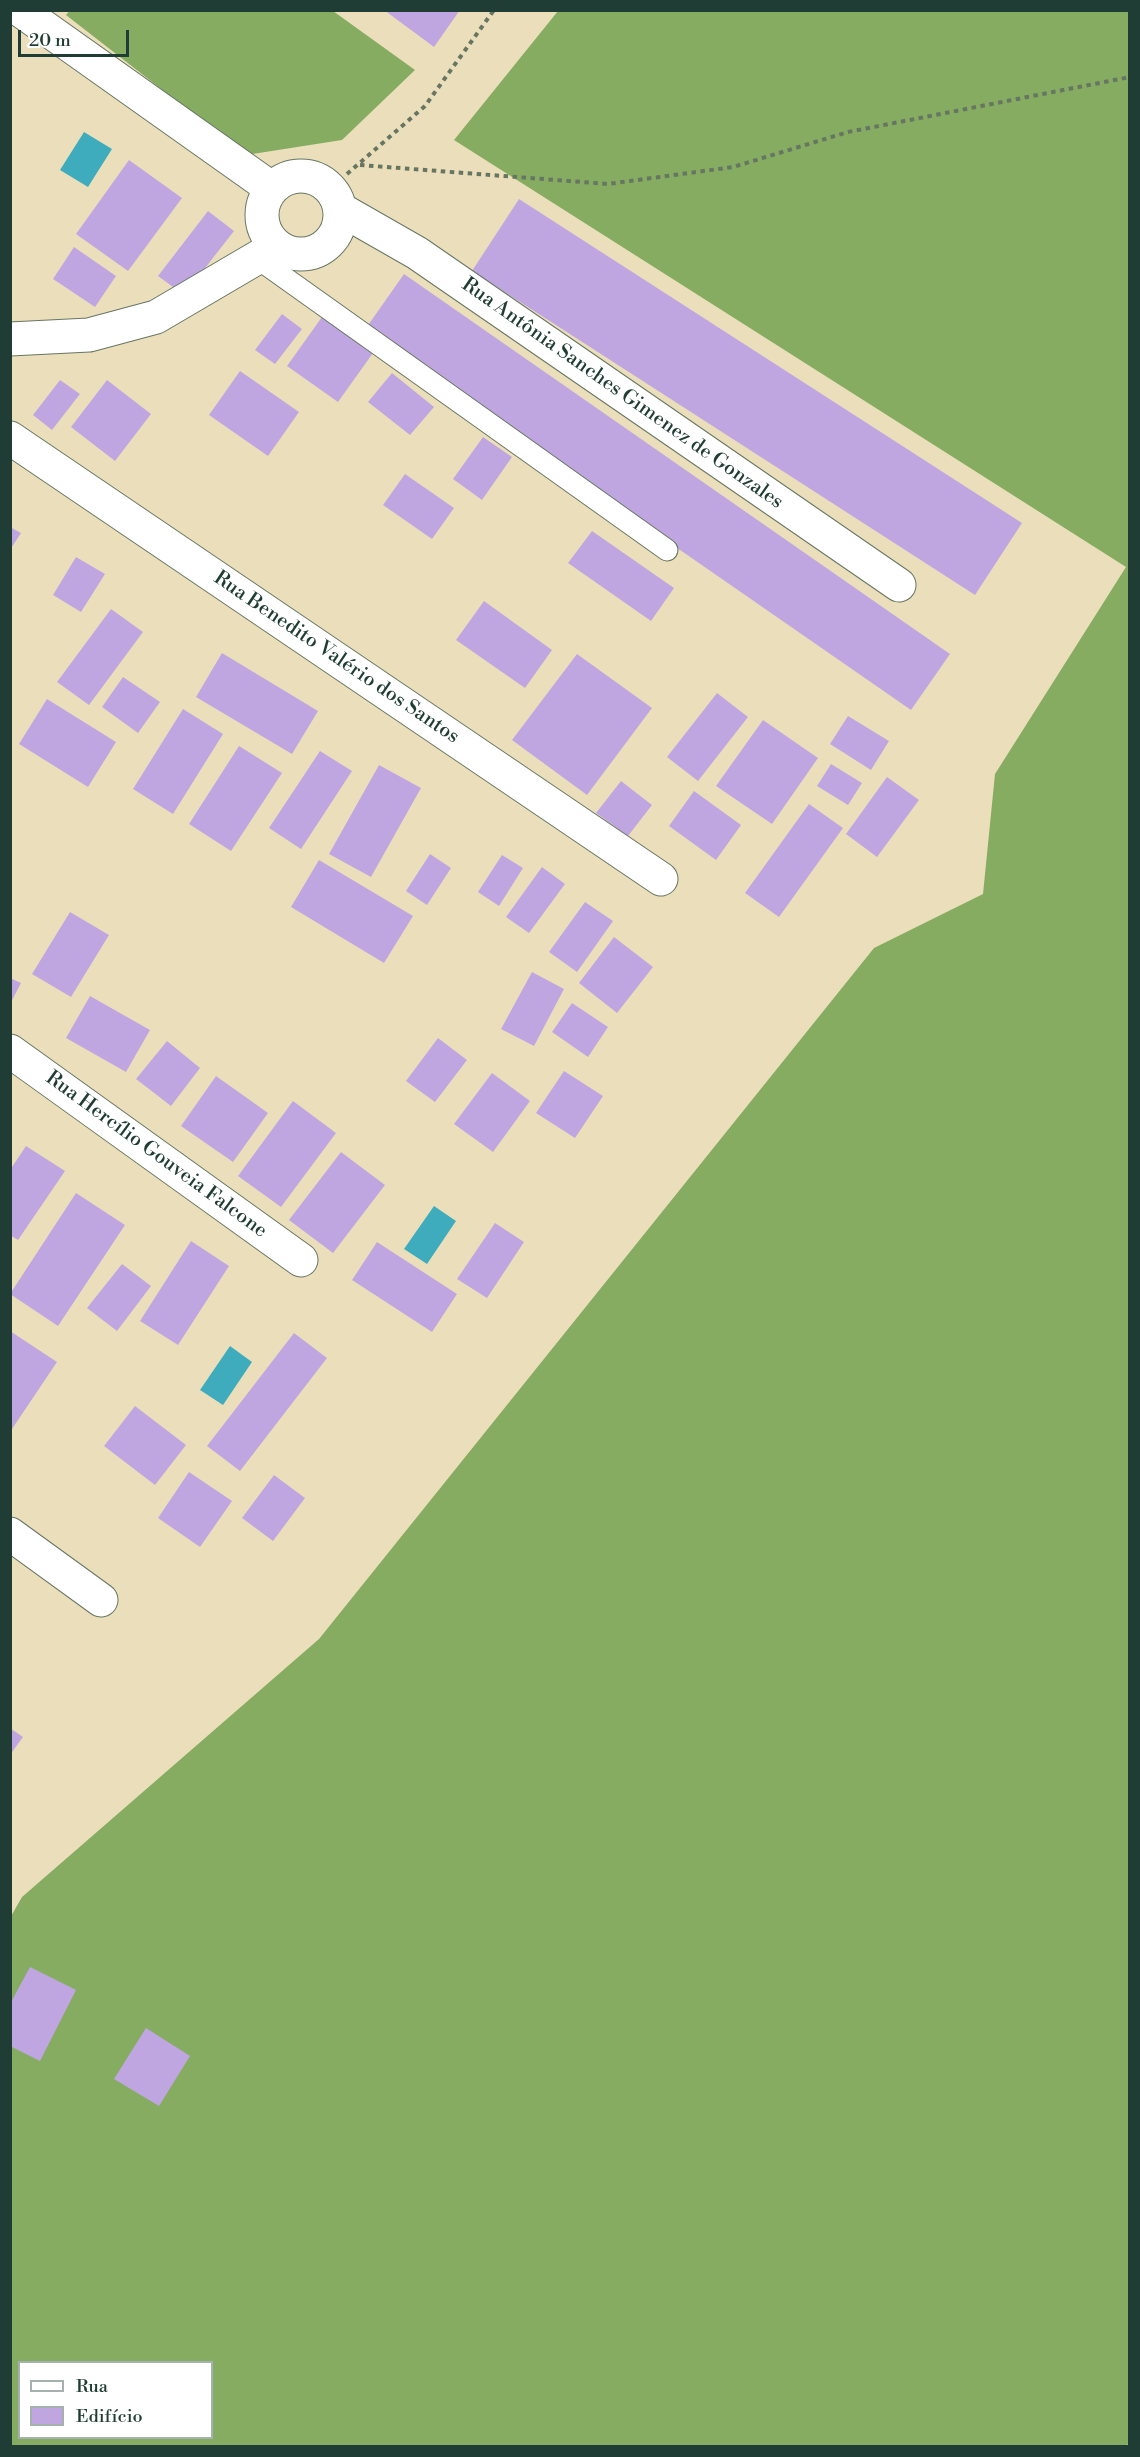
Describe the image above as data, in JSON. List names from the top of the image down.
{
  "streets": {
    "street": ["Rua Antônia Sanches Gimenez de Gonzales", "Rua Benedito Valério dos Santos", "Rua Hercílio Gouveia Falcone"]
  },
  "legend": ["Rua", "Edifício"],
  "scale_bar": "20 m"
}
